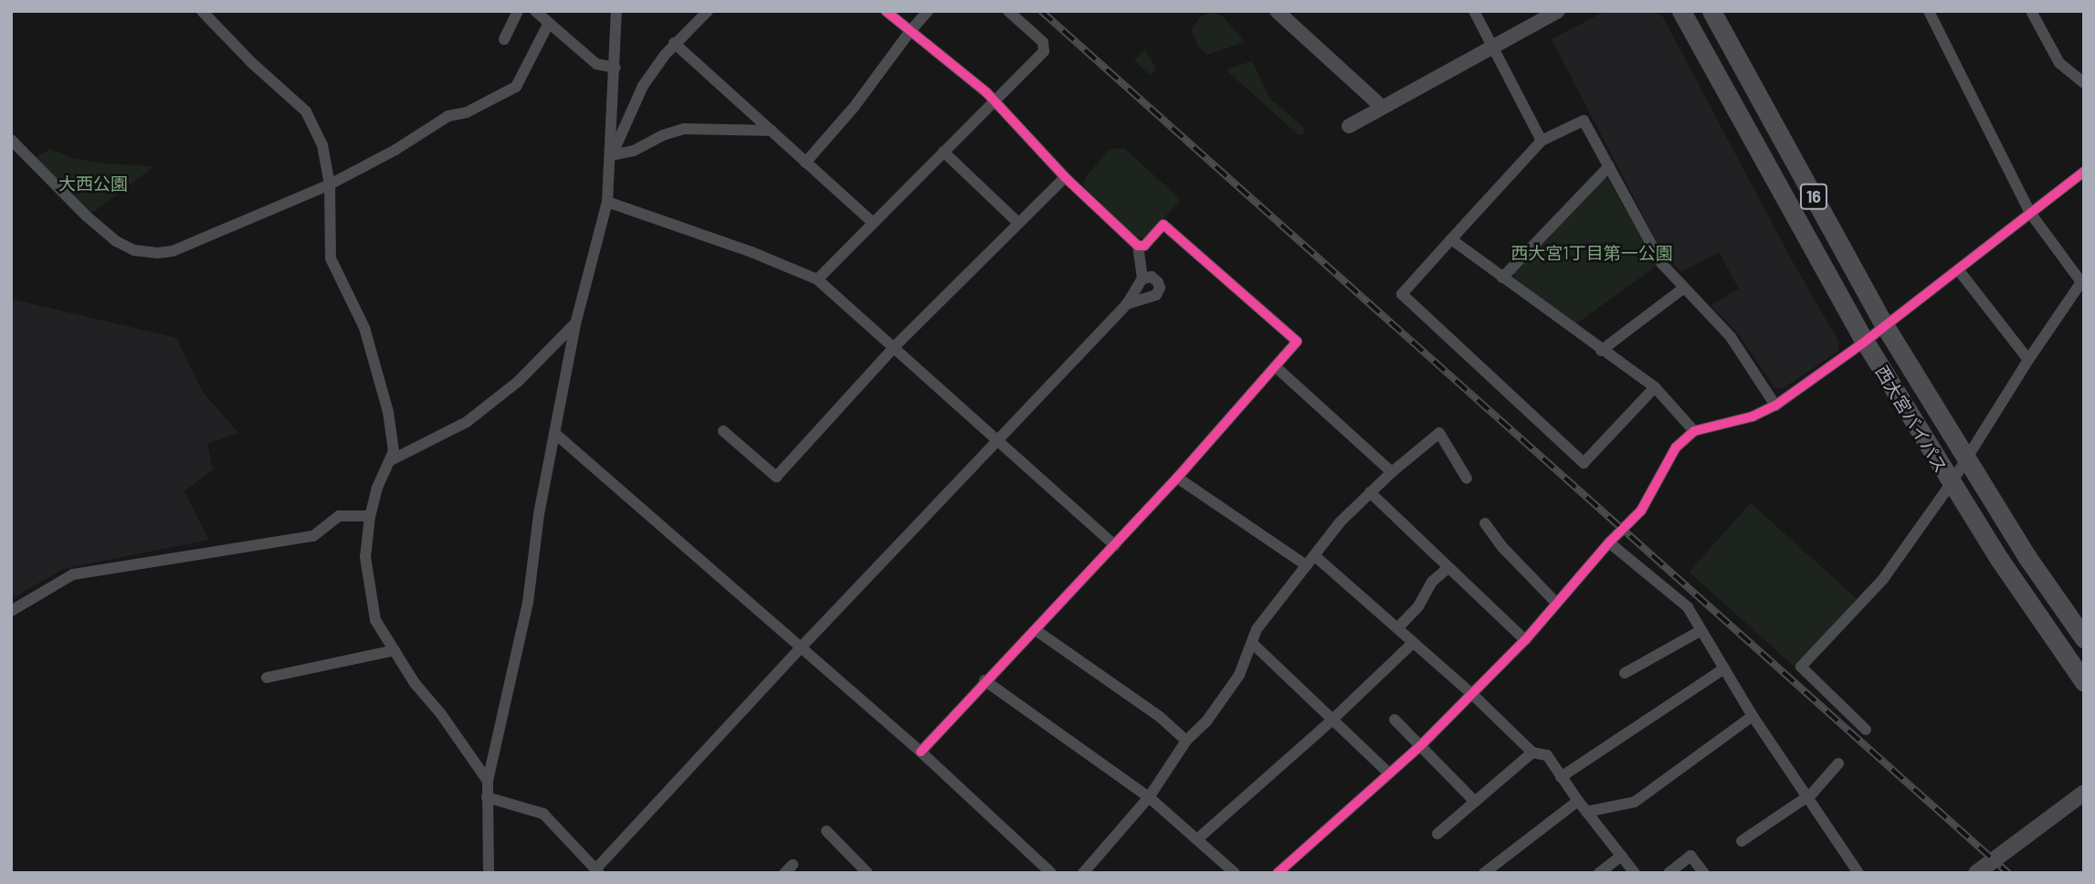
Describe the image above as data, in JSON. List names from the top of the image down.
{
  "streets": {
    "highway": ["16", "西大宮バイパス"]
  },
  "parks": ["大西公園", "西大宮1丁目第一公園"]
}
